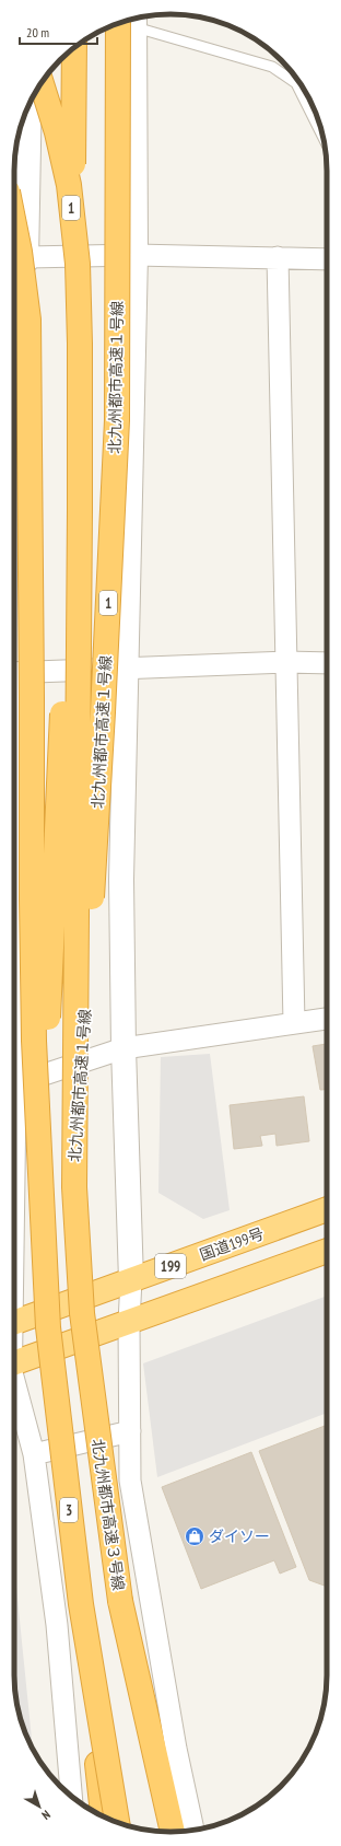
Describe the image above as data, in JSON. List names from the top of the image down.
{
  "streets": {
    "highway": [
      "1",
      "北九州都市高速１号線",
      "国道199号",
      "199",
      "3",
      "北九州都市高速３号線"
    ]
  },
  "crossings": [
    ["1", "3"],
    ["北九州都市高速１号線", "北九州都市高速３号線"]
  ],
  "places": {
    "shop": ["ダイソー"]
  },
  "scale_bar": "20 m",
  "north": "bottom right"
}
